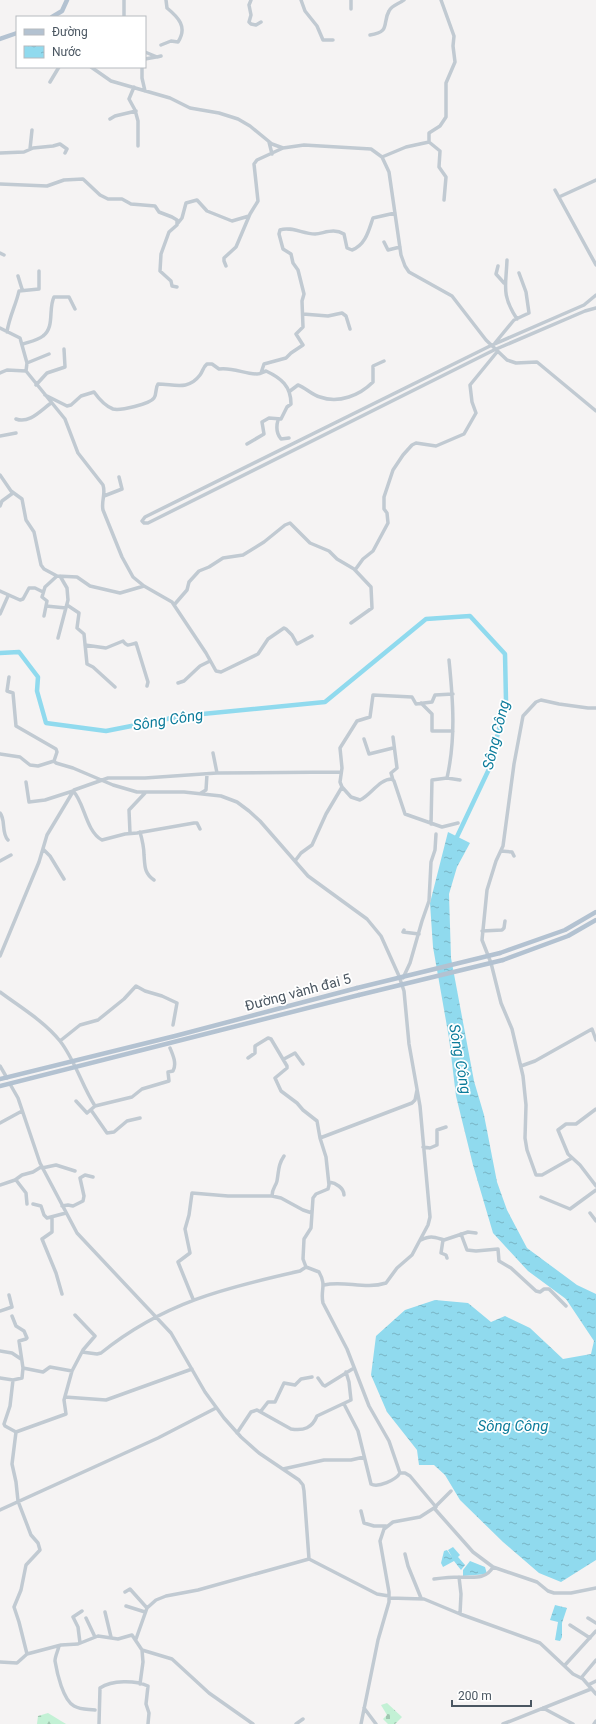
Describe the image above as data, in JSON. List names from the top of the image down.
{
  "streets": {
    "main road": ["Đường vành đai 5"]
  },
  "water": ["Sông Công"],
  "legend": ["Đường", "Nước"],
  "scale_bar": "200 m"
}
